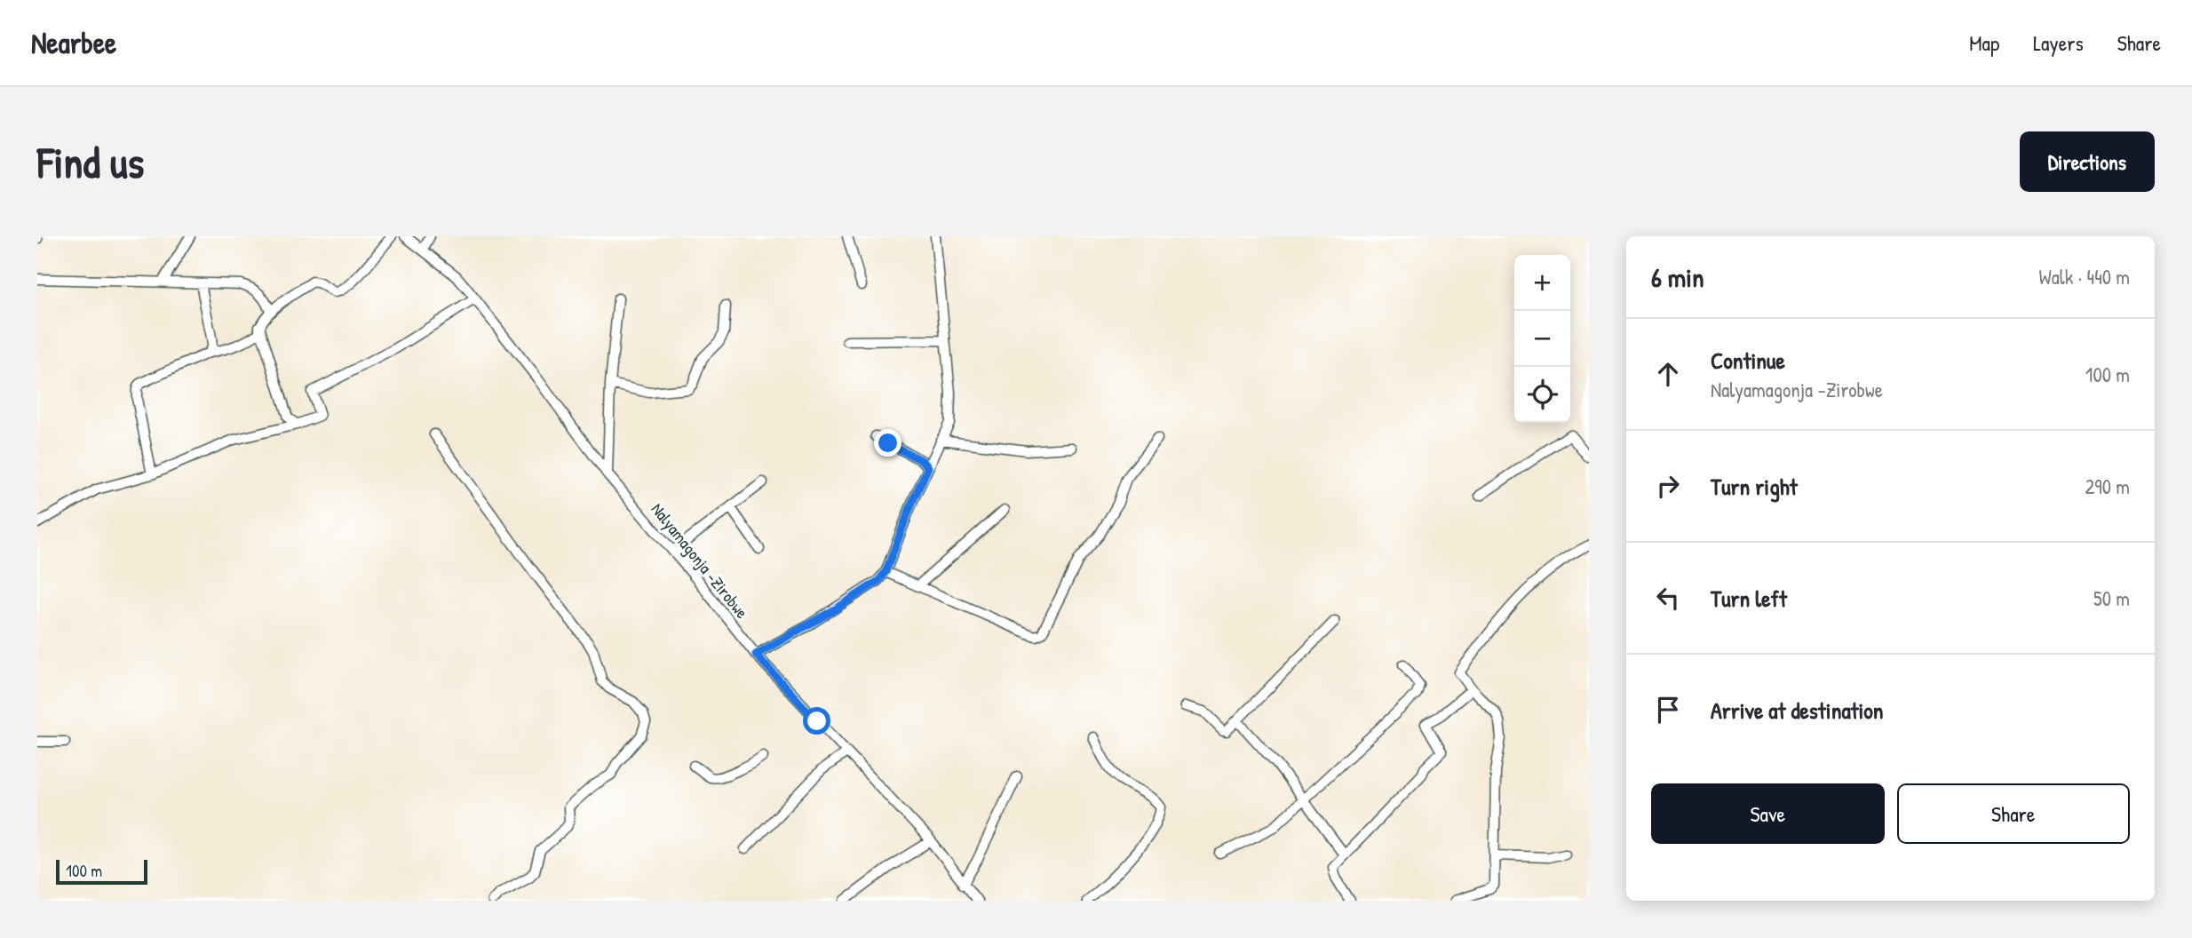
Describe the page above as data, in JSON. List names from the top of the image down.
{
  "streets": {
    "street": ["Nalyamagonja -Zirobwe"]
  },
  "scale_bar": "100 m",
  "page": {
    "header": "Nearbee",
    "nav": ["Map", "Layers", "Share"],
    "buttons": [
      "Directions",
      ["Save", "Share"]
    ],
    "title": "Find us",
    "heading": ["6 min", "Walk · 440 m"],
    "map_buttons": ["+", "−"],
    "list": [
      ["Continue", "Nalyamagonja -Zirobwe", "100 m"],
      ["Turn right", "290 m"],
      ["Turn left", "50 m"],
      "Arrive at destination"
    ],
    "scale": "100 m"
  }
}
